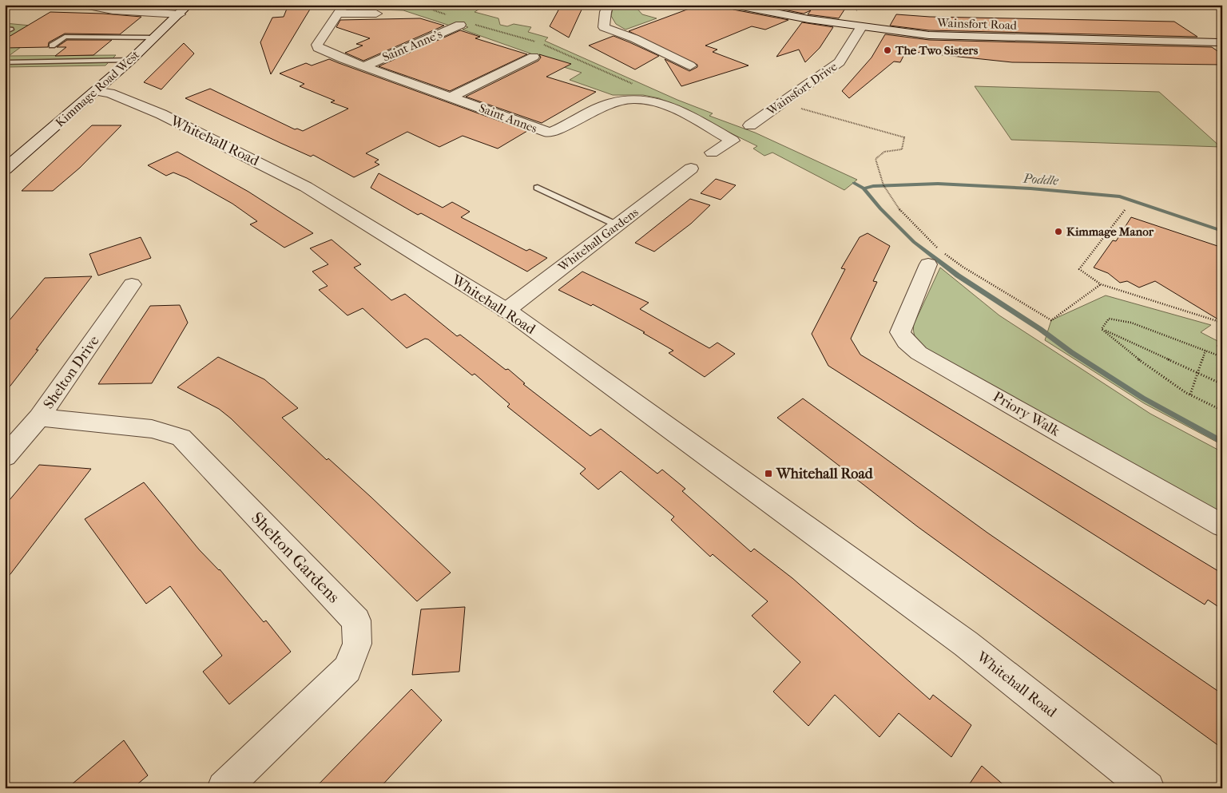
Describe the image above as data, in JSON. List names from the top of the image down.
{
  "streets": {
    "street": [
      "Wainsfort Road",
      "Saint Anne's",
      "Kimmage Road West",
      "Wainsfort Drive",
      "Saint Annes",
      "Whitehall Road",
      "Whitehall Gardens",
      "Shelton Drive",
      "Priory Walk",
      "Shelton Gardens"
    ]
  },
  "crossings": [
    ["Wainsfort Road", "Wainsfort Drive"],
    ["Saint Anne's", "Saint Annes"],
    ["Kimmage Road West", "Whitehall Road"],
    ["Whitehall Road", "Whitehall Gardens"],
    ["Shelton Drive", "Shelton Gardens"]
  ],
  "water": ["Poddle"],
  "places": {
    "other": ["The Two Sisters", "Kimmage Manor"],
    "transit": ["Whitehall Road"]
  }
}
